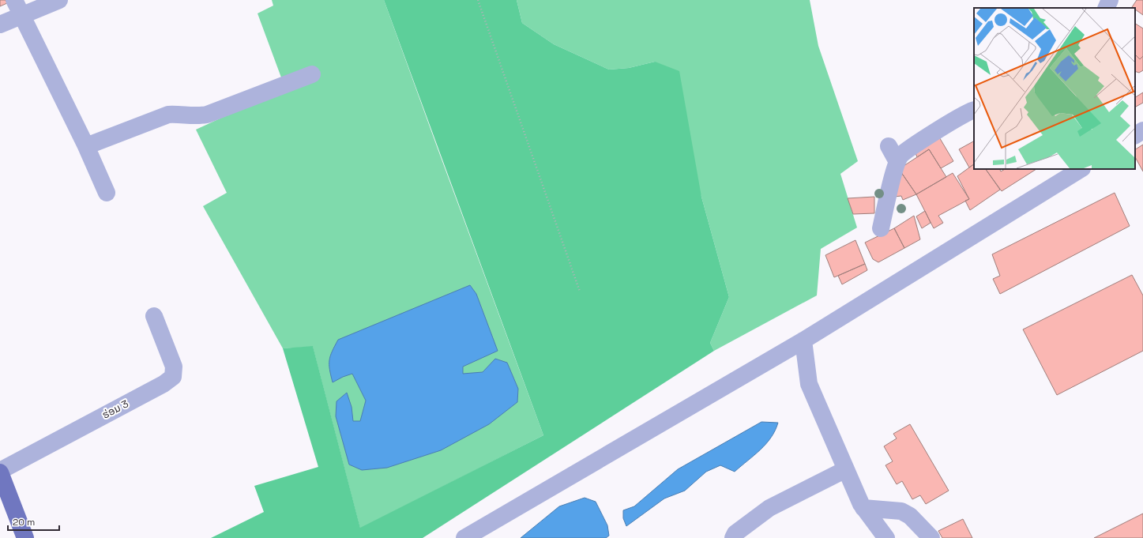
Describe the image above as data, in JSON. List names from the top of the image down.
{
  "streets": {
    "street": ["ຮ່ອມ 3"]
  },
  "scale_bar": "20 m"
}
